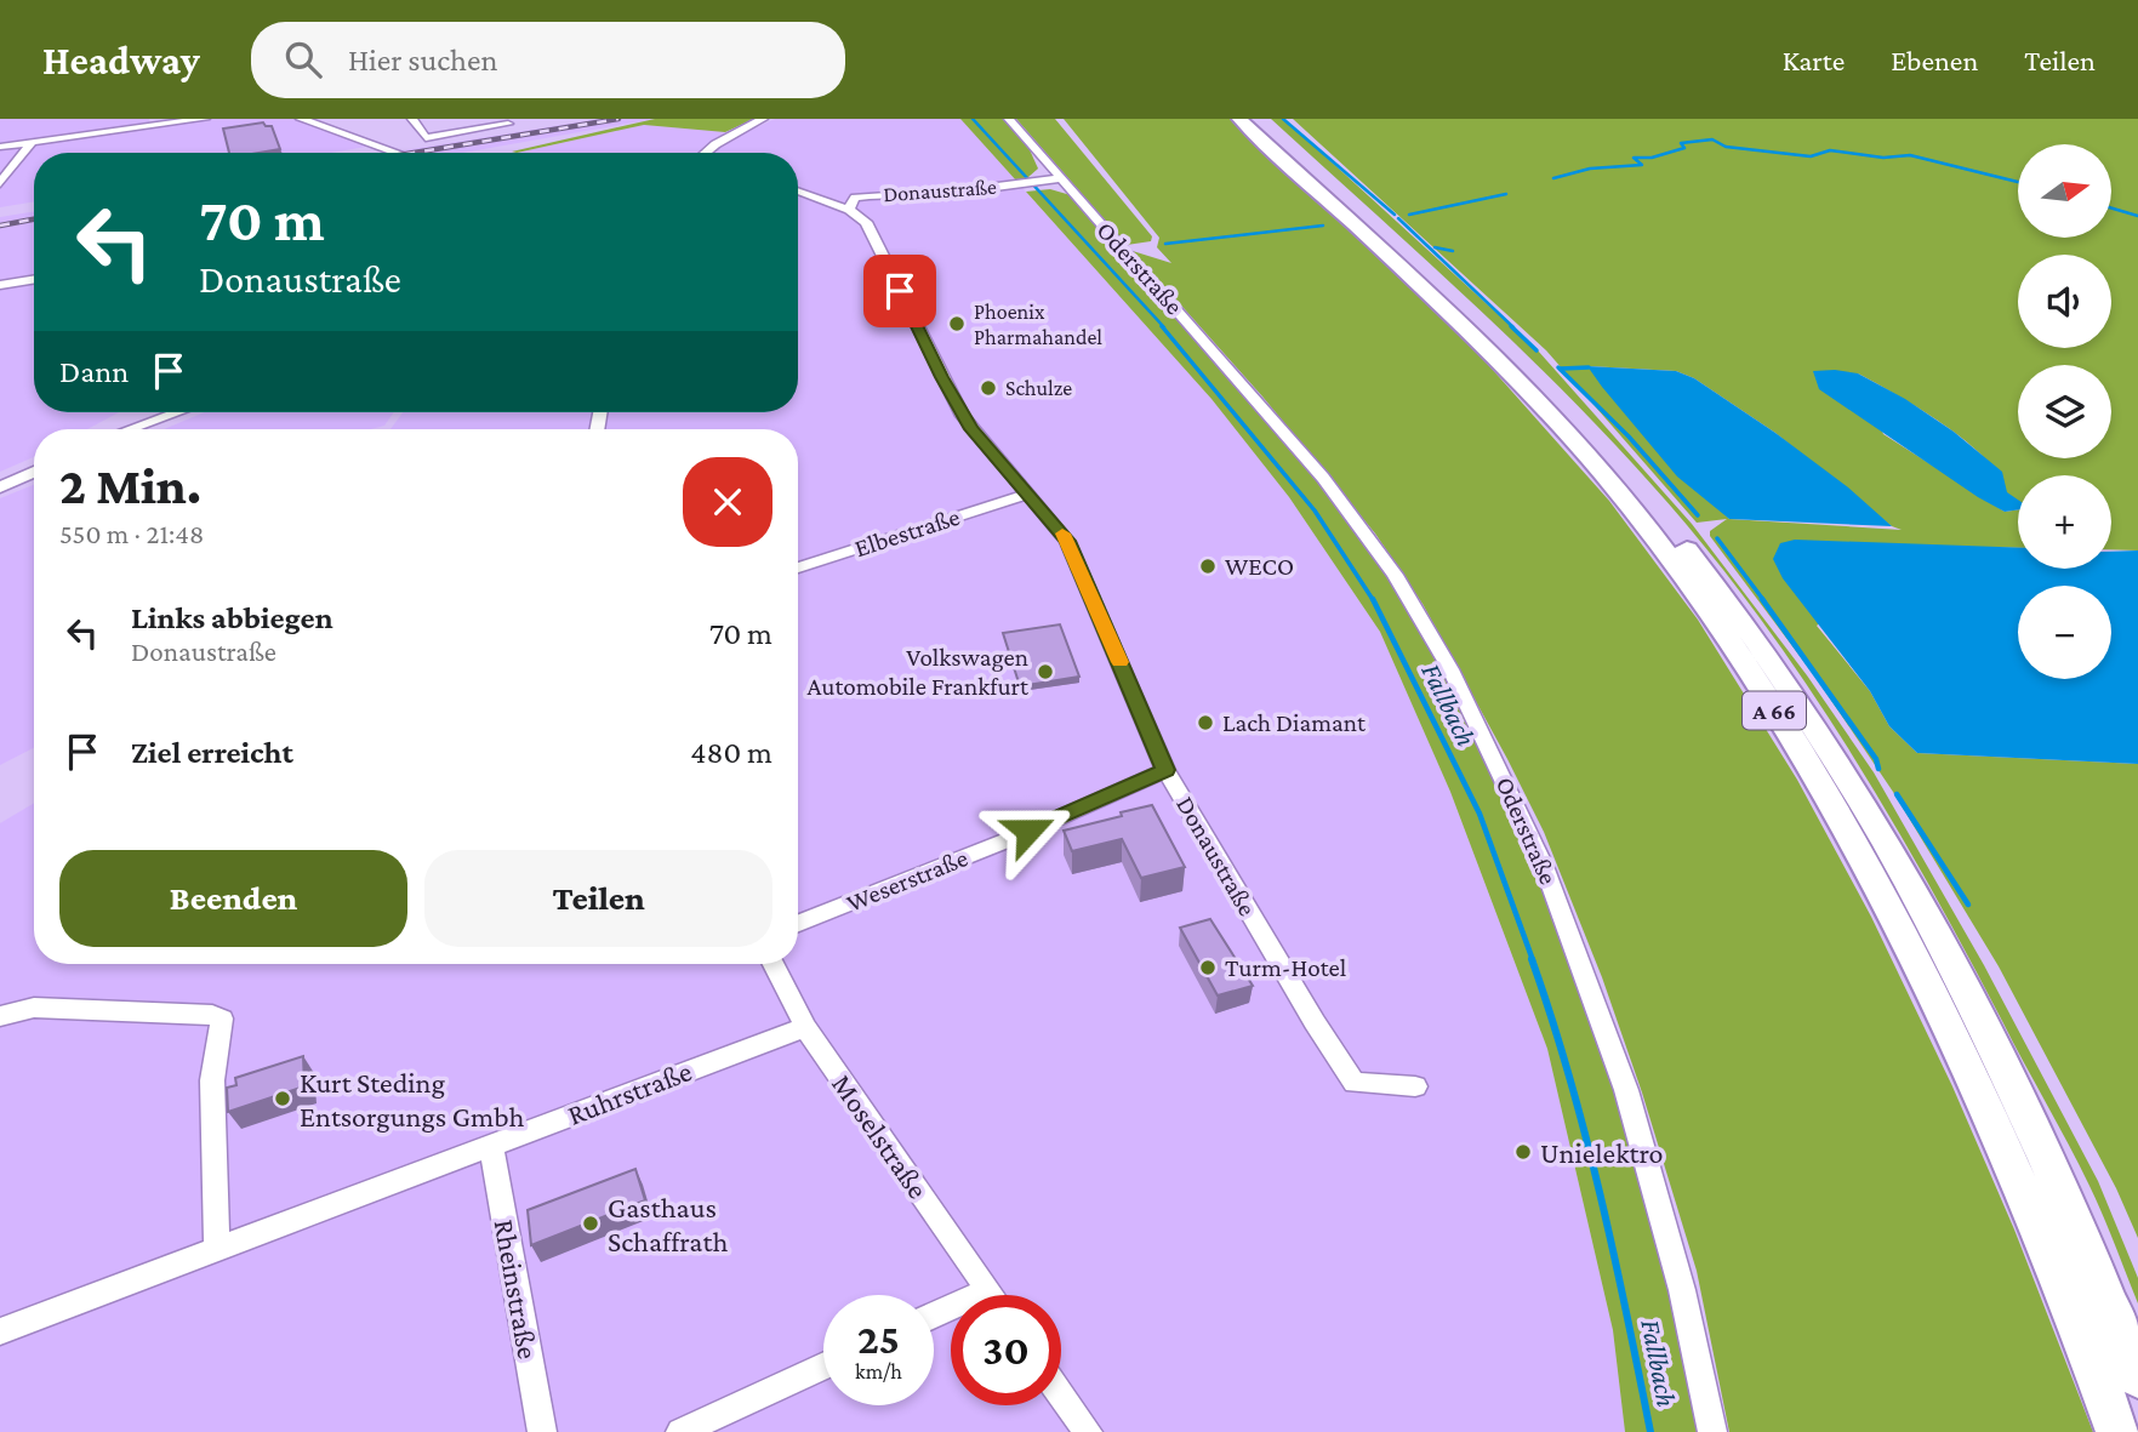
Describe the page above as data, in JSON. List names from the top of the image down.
{
  "streets": {
    "highway": ["A 66"],
    "street": [
      "Donaustraße",
      "Oderstraße",
      "Elbestraße",
      "Weserstraße",
      "Ruhrstraße",
      "Moselstraße",
      "Rheinstraße"
    ]
  },
  "crossings": [
    ["Donaustraße", "Oderstraße"],
    ["Donaustraße", "Elbestraße"],
    ["Donaustraße", "Weserstraße"],
    ["Ruhrstraße", "Moselstraße"],
    ["Ruhrstraße", "Rheinstraße"]
  ],
  "water": ["Fallbach"],
  "places": [
    "Phoenix Pharmahandel",
    "Schulze",
    "WECO",
    "Volkswagen Automobile Frankfurt",
    "Lach Diamant",
    "Turm-Hotel",
    "Kurt Steding Entsorgungs Gmbh",
    "Unielektro",
    "Gasthaus Schaffrath"
  ],
  "north": "right",
  "page": {
    "header": "Headway",
    "search": "Hier suchen",
    "nav": ["Karte", "Ebenen", "Teilen"],
    "map_buttons": ["+", "−"],
    "turn": ["70 m", "Donaustraße"],
    "then": "Dann",
    "heading": ["2 Min.", "550 m · 21:48"],
    "list": [
      {
        "name": "Links abbiegen",
        "note": "Donaustraße",
        "value": "70 m"
      },
      {
        "name": "Ziel erreicht",
        "value": "480 m"
      }
    ],
    "buttons": ["Beenden", "Teilen"],
    "speed": "25 km/h",
    "limit": "30"
  }
}
